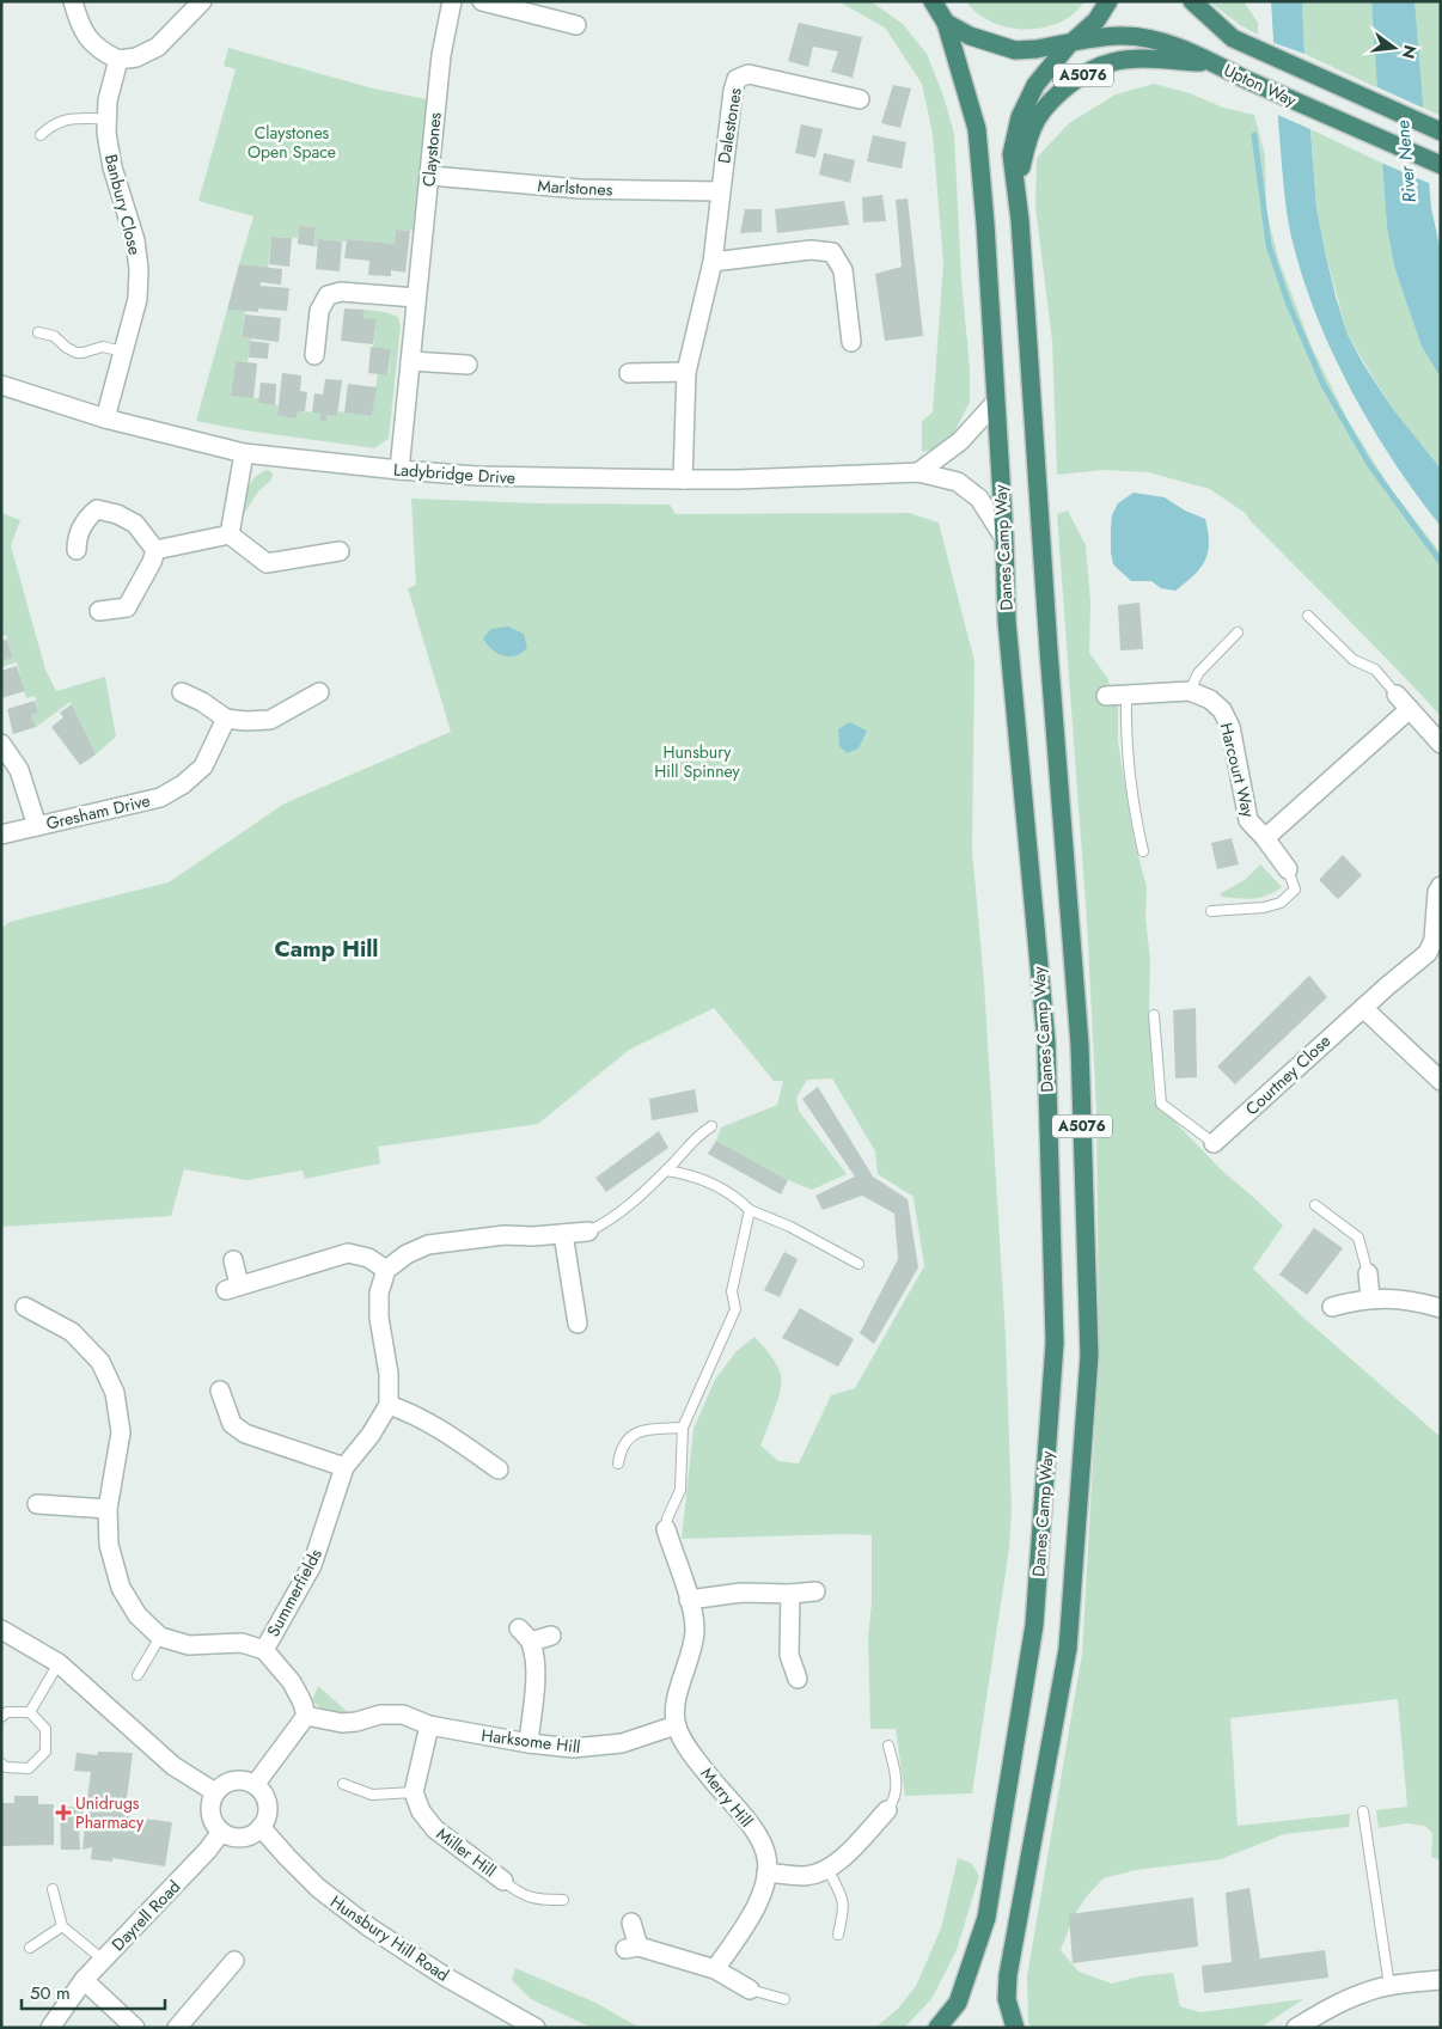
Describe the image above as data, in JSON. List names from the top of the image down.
{
  "streets": {
    "highway": ["A5076", "Upton Way", "Danes Camp Way"],
    "street": [
      "Dalestones",
      "Claystones",
      "Marlstones",
      "Banbury Close",
      "Ladybridge Drive",
      "Harcourt Way",
      "Gresham Drive",
      "Courtney Close",
      "Summerfields",
      "Harksome Hill",
      "Merry Hill",
      "Miller Hill",
      "Dayrell Road",
      "Hunsbury Hill Road"
    ]
  },
  "crossings": [
    ["A5076", "Upton Way"],
    ["A5076", "Danes Camp Way"],
    ["Upton Way", "Danes Camp Way"],
    ["Dalestones", "Marlstones"],
    ["Dalestones", "Ladybridge Drive"],
    ["Claystones", "Marlstones"],
    ["Claystones", "Ladybridge Drive"],
    ["Banbury Close", "Ladybridge Drive"],
    ["Ladybridge Drive", "Danes Camp Way"],
    ["Harksome Hill", "Merry Hill"],
    ["Dayrell Road", "Hunsbury Hill Road"]
  ],
  "districts": ["Camp Hill"],
  "water": ["River Nene"],
  "parks": ["Claystones Open Space", "Hunsbury Hill Spinney"],
  "places": {
    "health": ["Unidrugs Pharmacy"]
  },
  "scale_bar": "50 m",
  "north": "right"
}
